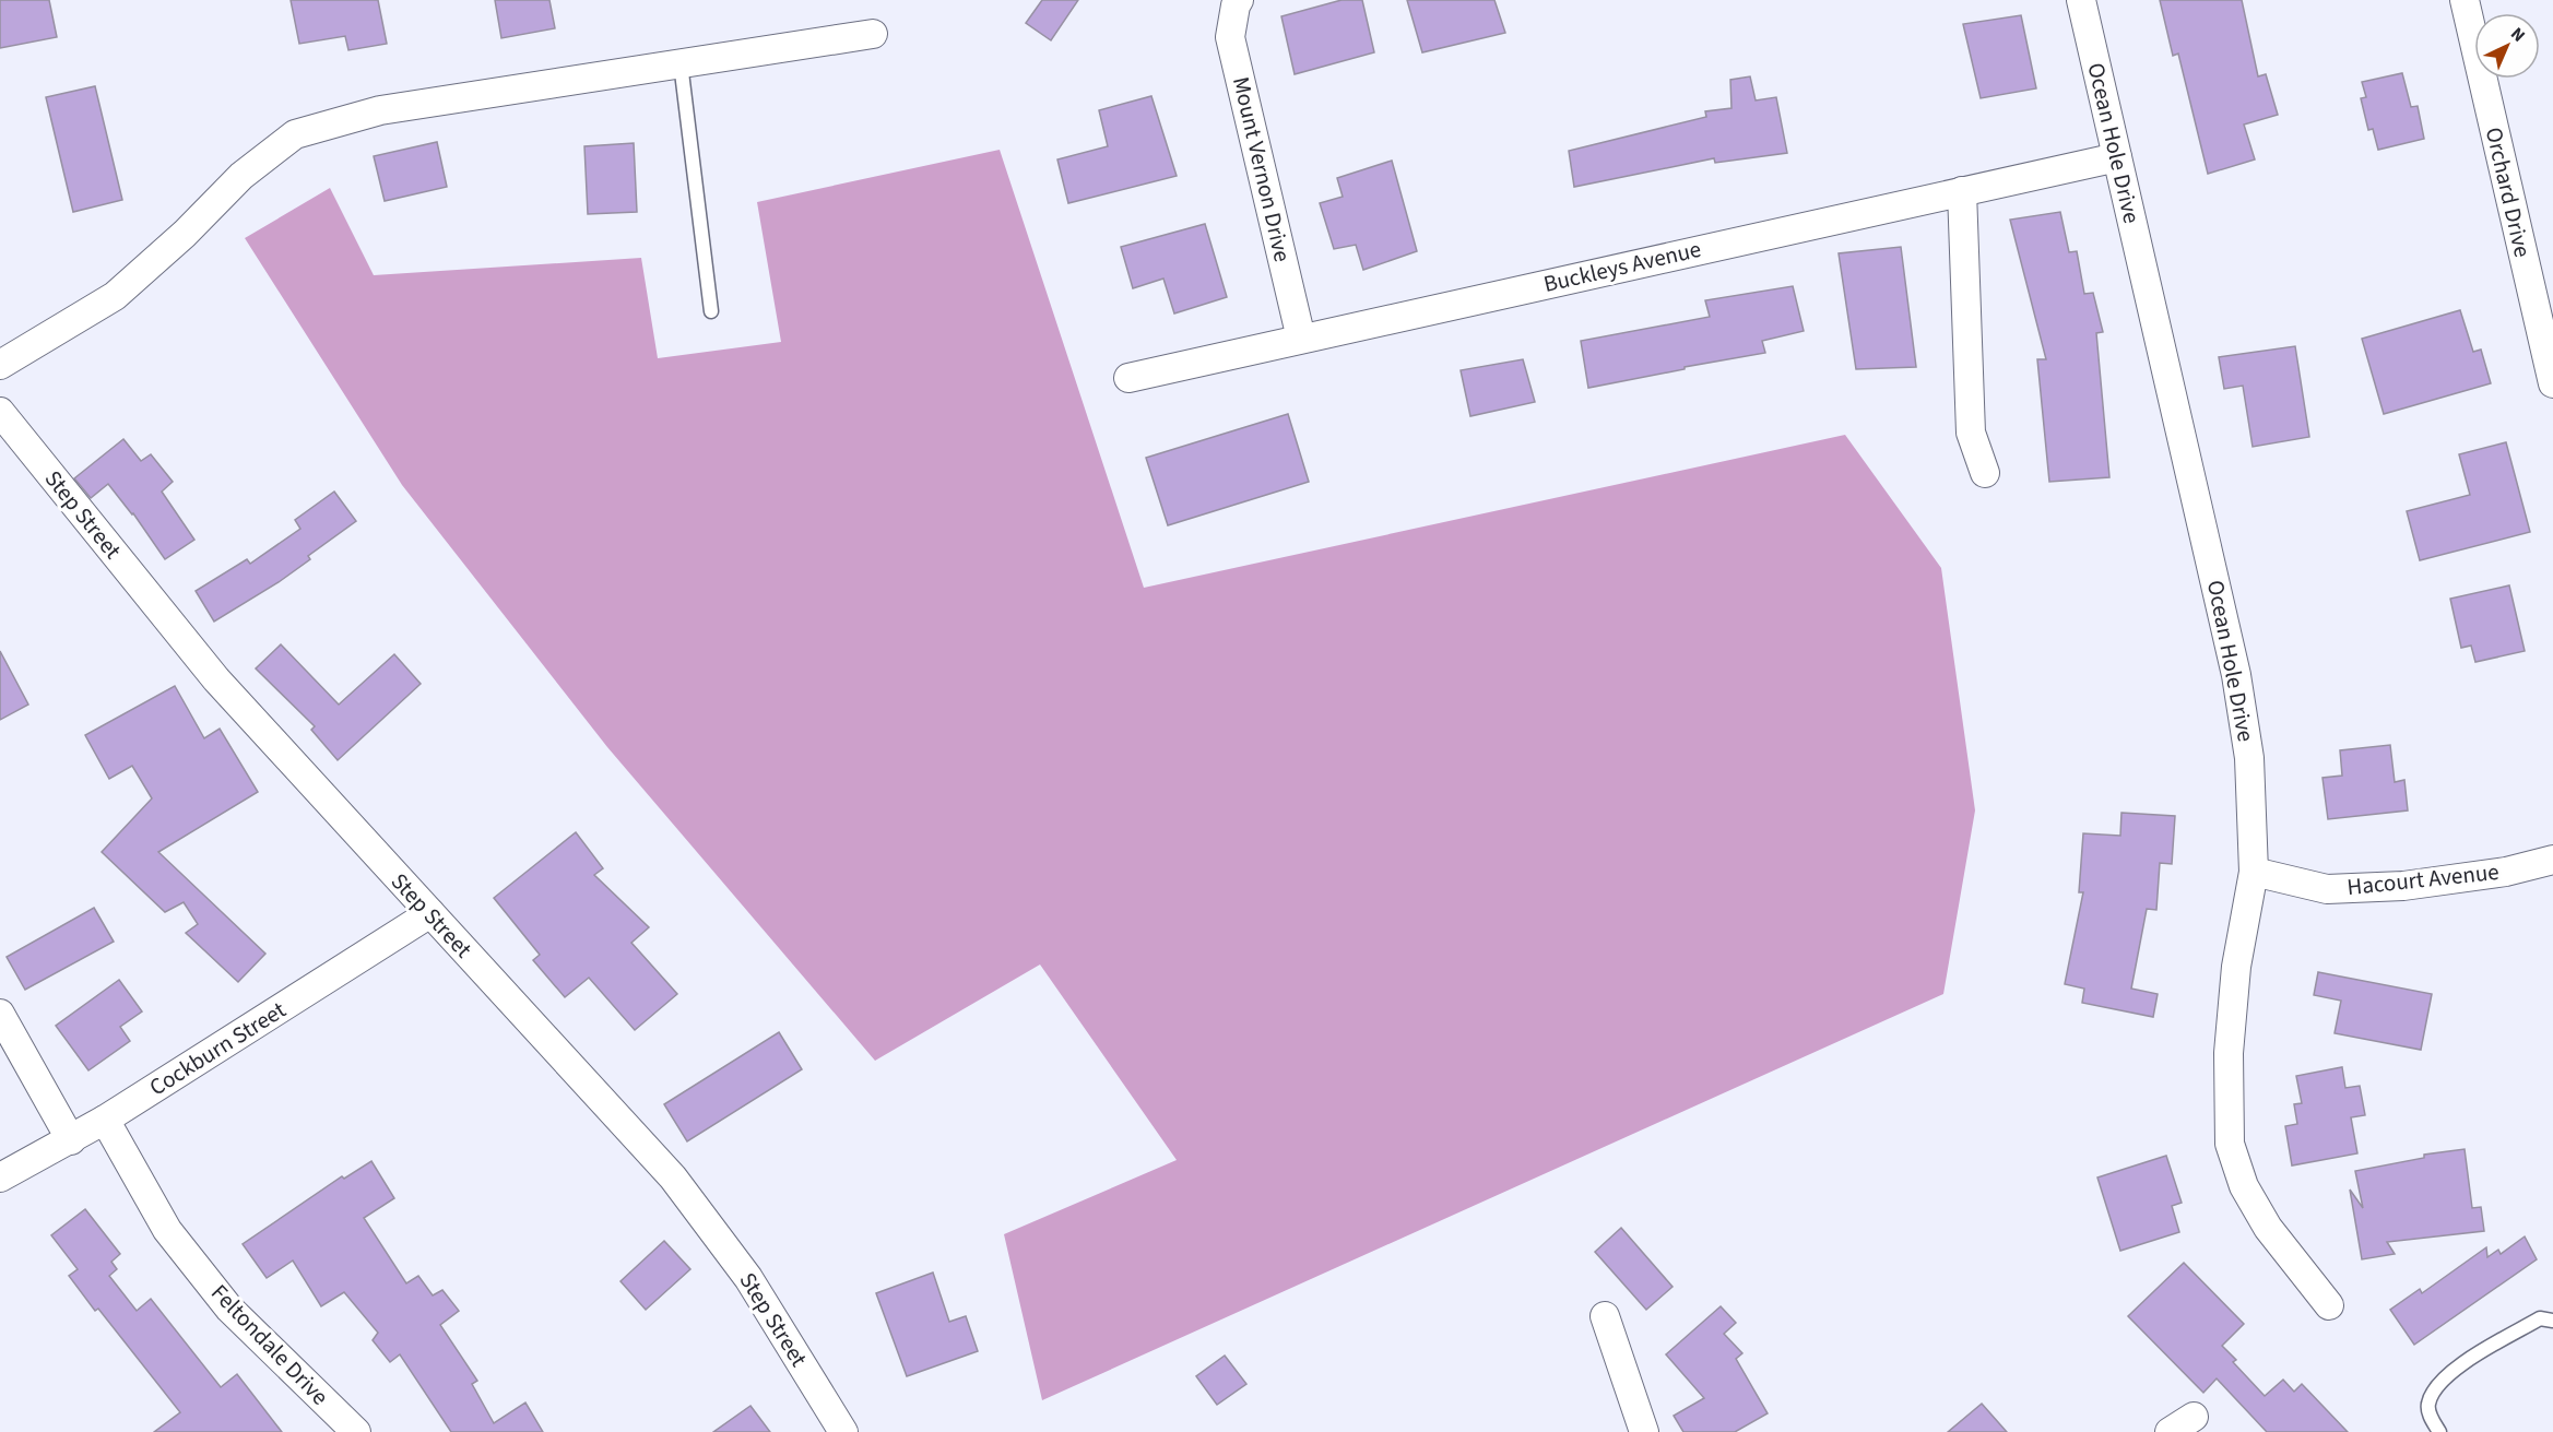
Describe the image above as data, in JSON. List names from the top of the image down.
{
  "streets": {
    "street": [
      "Ocean Hole Drive",
      "Mount Vernon Drive",
      "Orchard Drive",
      "Buckleys Avenue",
      "Step Street",
      "Hacourt Avenue",
      "Cockburn Street",
      "Feltondale Drive"
    ]
  },
  "crossings": [
    ["Ocean Hole Drive", "Buckleys Avenue"],
    ["Ocean Hole Drive", "Hacourt Avenue"],
    ["Mount Vernon Drive", "Buckleys Avenue"],
    ["Step Street", "Cockburn Street"],
    ["Cockburn Street", "Feltondale Drive"]
  ],
  "north": "top right"
}
